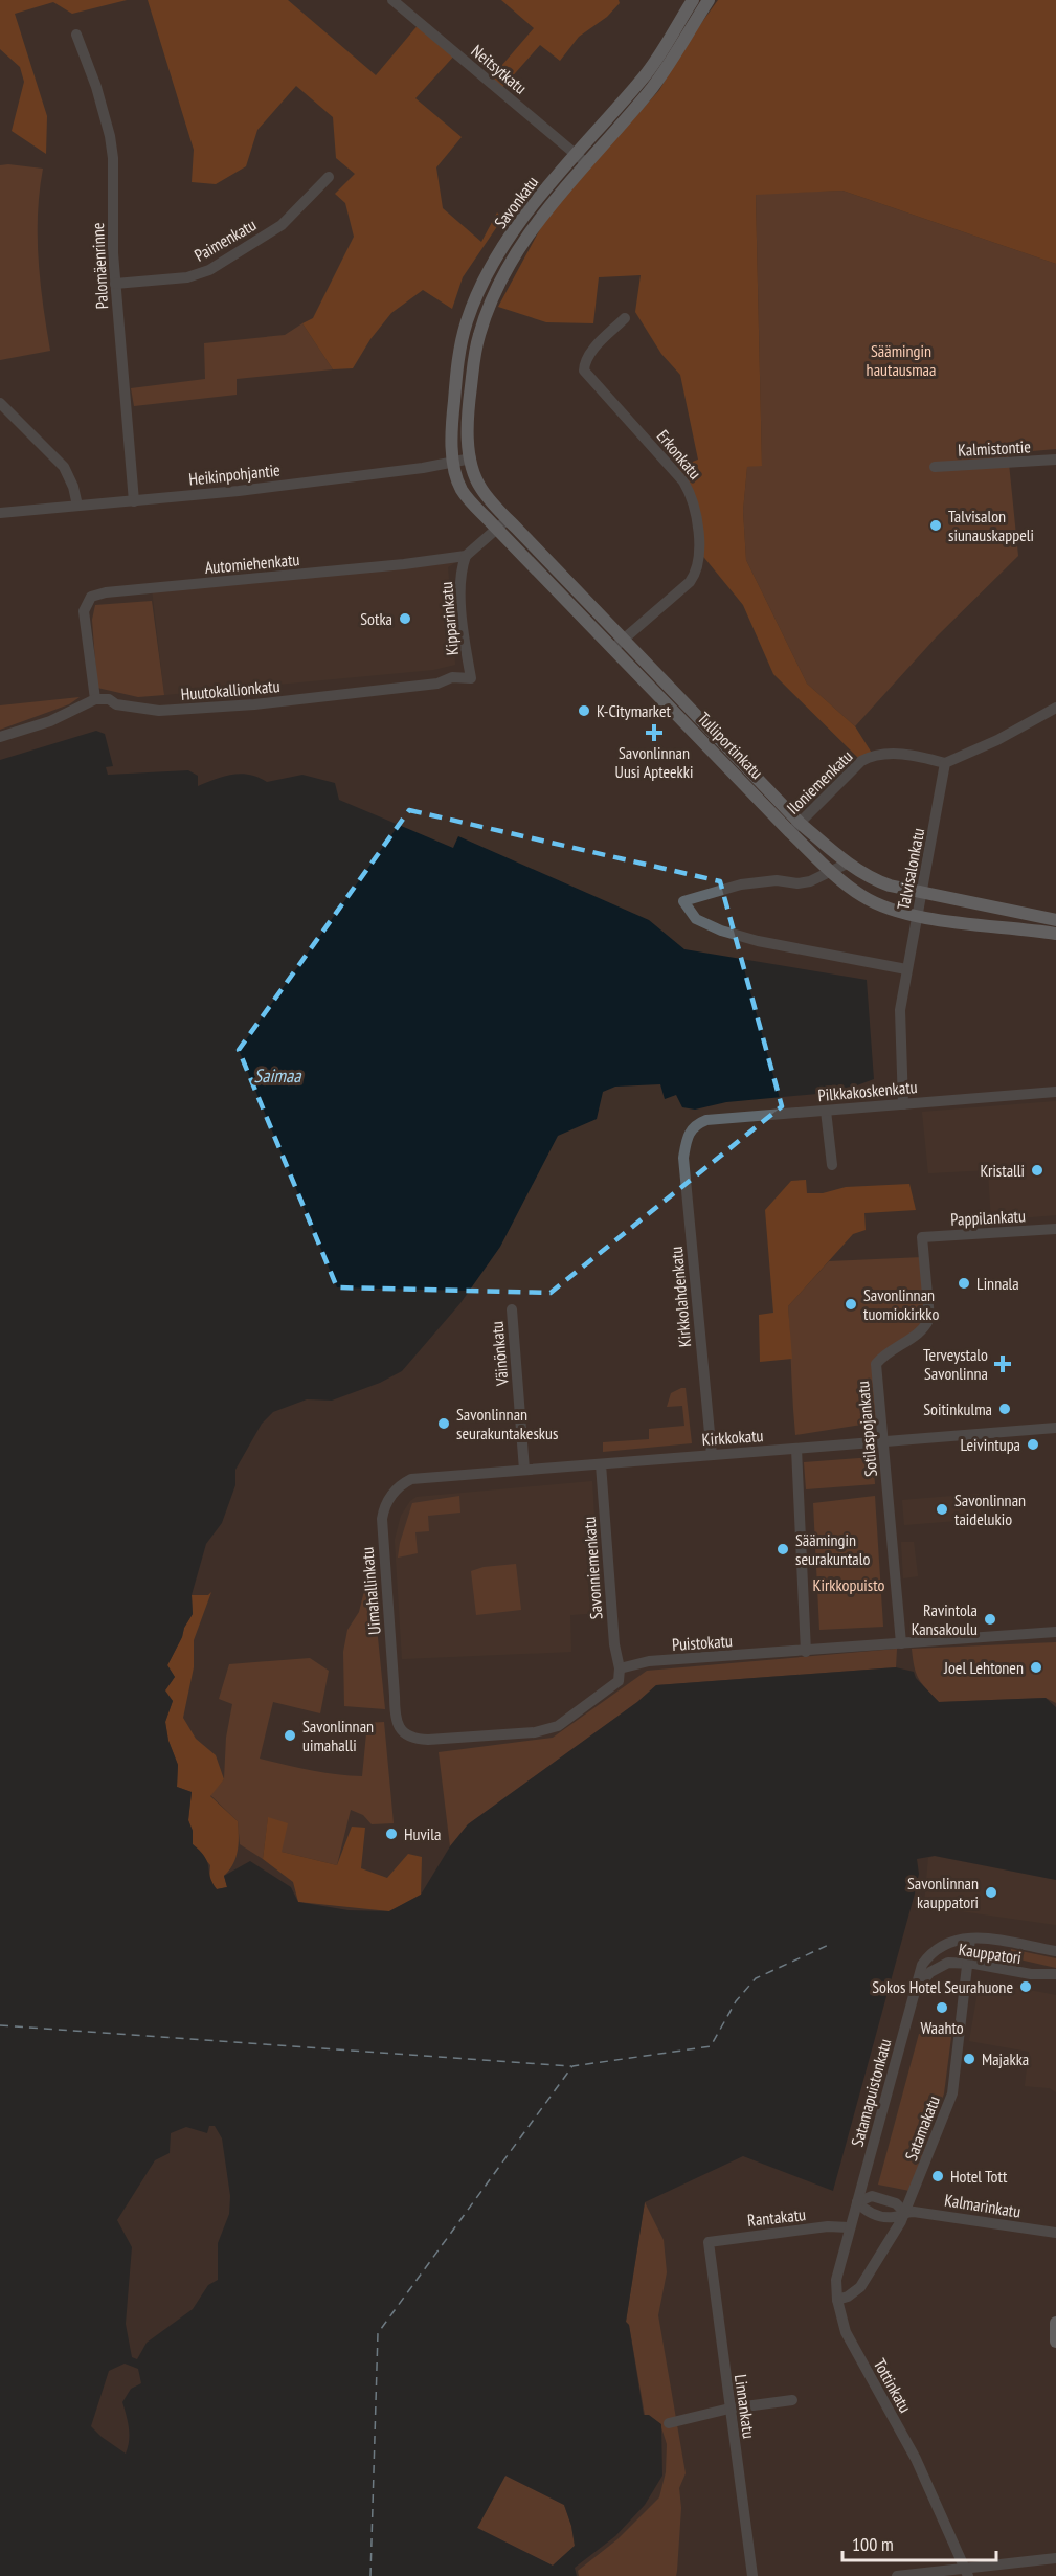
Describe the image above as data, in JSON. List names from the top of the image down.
{
  "streets": {
    "main road": ["Savonkatu", "Tulliportinkatu"],
    "street": [
      "Neitsytkatu",
      "Paimenkatu",
      "Palomäenrinne",
      "Kalmistontie",
      "Erkonkatu",
      "Heikinpohjantie",
      "Automiehenkatu",
      "Kipparinkatu",
      "Huutokallionkatu",
      "Iloniemenkatu",
      "Talvisalonkatu",
      "Pilkkakoskenkatu",
      "Pappilankatu",
      "Kirkkolahdenkatu",
      "Väinönkatu",
      "Sotilaspojankatu",
      "Kirkkokatu",
      "Savonniemenkatu",
      "Uimahallinkatu",
      "Puistokatu",
      "Kauppatori",
      "Satamapuistonkatu",
      "Satamakatu",
      "Kalmarinkatu",
      "Rantakatu",
      "Tottinkatu",
      "Linnankatu"
    ]
  },
  "crossings": [
    ["Neitsytkatu", "Savonkatu"],
    ["Savonkatu", "Heikinpohjantie"],
    ["Savonkatu", "Tulliportinkatu"],
    ["Paimenkatu", "Palomäenrinne"],
    ["Palomäenrinne", "Heikinpohjantie"],
    ["Erkonkatu", "Tulliportinkatu"],
    ["Heikinpohjantie", "Tulliportinkatu"],
    ["Automiehenkatu", "Kipparinkatu"],
    ["Automiehenkatu", "Huutokallionkatu"],
    ["Kipparinkatu", "Huutokallionkatu"],
    ["Tulliportinkatu", "Iloniemenkatu"],
    ["Tulliportinkatu", "Talvisalonkatu"],
    ["Iloniemenkatu", "Talvisalonkatu"],
    ["Talvisalonkatu", "Pilkkakoskenkatu"],
    ["Pilkkakoskenkatu", "Kirkkolahdenkatu"],
    ["Pappilankatu", "Sotilaspojankatu"],
    ["Kirkkolahdenkatu", "Kirkkokatu"],
    ["Väinönkatu", "Kirkkokatu"],
    ["Sotilaspojankatu", "Kirkkokatu"],
    ["Sotilaspojankatu", "Puistokatu"],
    ["Kirkkokatu", "Savonniemenkatu"],
    ["Kirkkokatu", "Uimahallinkatu"],
    ["Savonniemenkatu", "Uimahallinkatu"],
    ["Savonniemenkatu", "Puistokatu"],
    ["Uimahallinkatu", "Puistokatu"],
    ["Kauppatori", "Satamapuistonkatu"],
    ["Kauppatori", "Satamakatu"],
    ["Satamapuistonkatu", "Kalmarinkatu"],
    ["Satamapuistonkatu", "Tottinkatu"],
    ["Satamakatu", "Kalmarinkatu"],
    ["Satamakatu", "Tottinkatu"],
    ["Kalmarinkatu", "Tottinkatu"],
    ["Rantakatu", "Tottinkatu"],
    ["Rantakatu", "Linnankatu"]
  ],
  "water": ["Saimaa"],
  "parks": ["Säämingin hautausmaa", "Kirkkopuisto"],
  "places": {
    "other": [
      "Talvisalon siunauskappeli",
      "Sotka",
      "K-Citymarket",
      "Kristalli",
      "Linnala",
      "Savonlinnan tuomiokirkko",
      "Soitinkulma",
      "Savonlinnan seurakuntakeskus",
      "Leivintupa",
      "Savonlinnan taidelukio",
      "Säämingin seurakuntalo",
      "Ravintola Kansakoulu",
      "Joel Lehtonen",
      "Savonlinnan uimahalli",
      "Huvila",
      "Savonlinnan kauppatori",
      "Sokos Hotel Seurahuone",
      "Waahto",
      "Majakka",
      "Hotel Tott"
    ],
    "health": ["Savonlinnan Uusi Apteekki", "Terveystalo Savonlinna"]
  },
  "scale_bar": "100 m"
}
